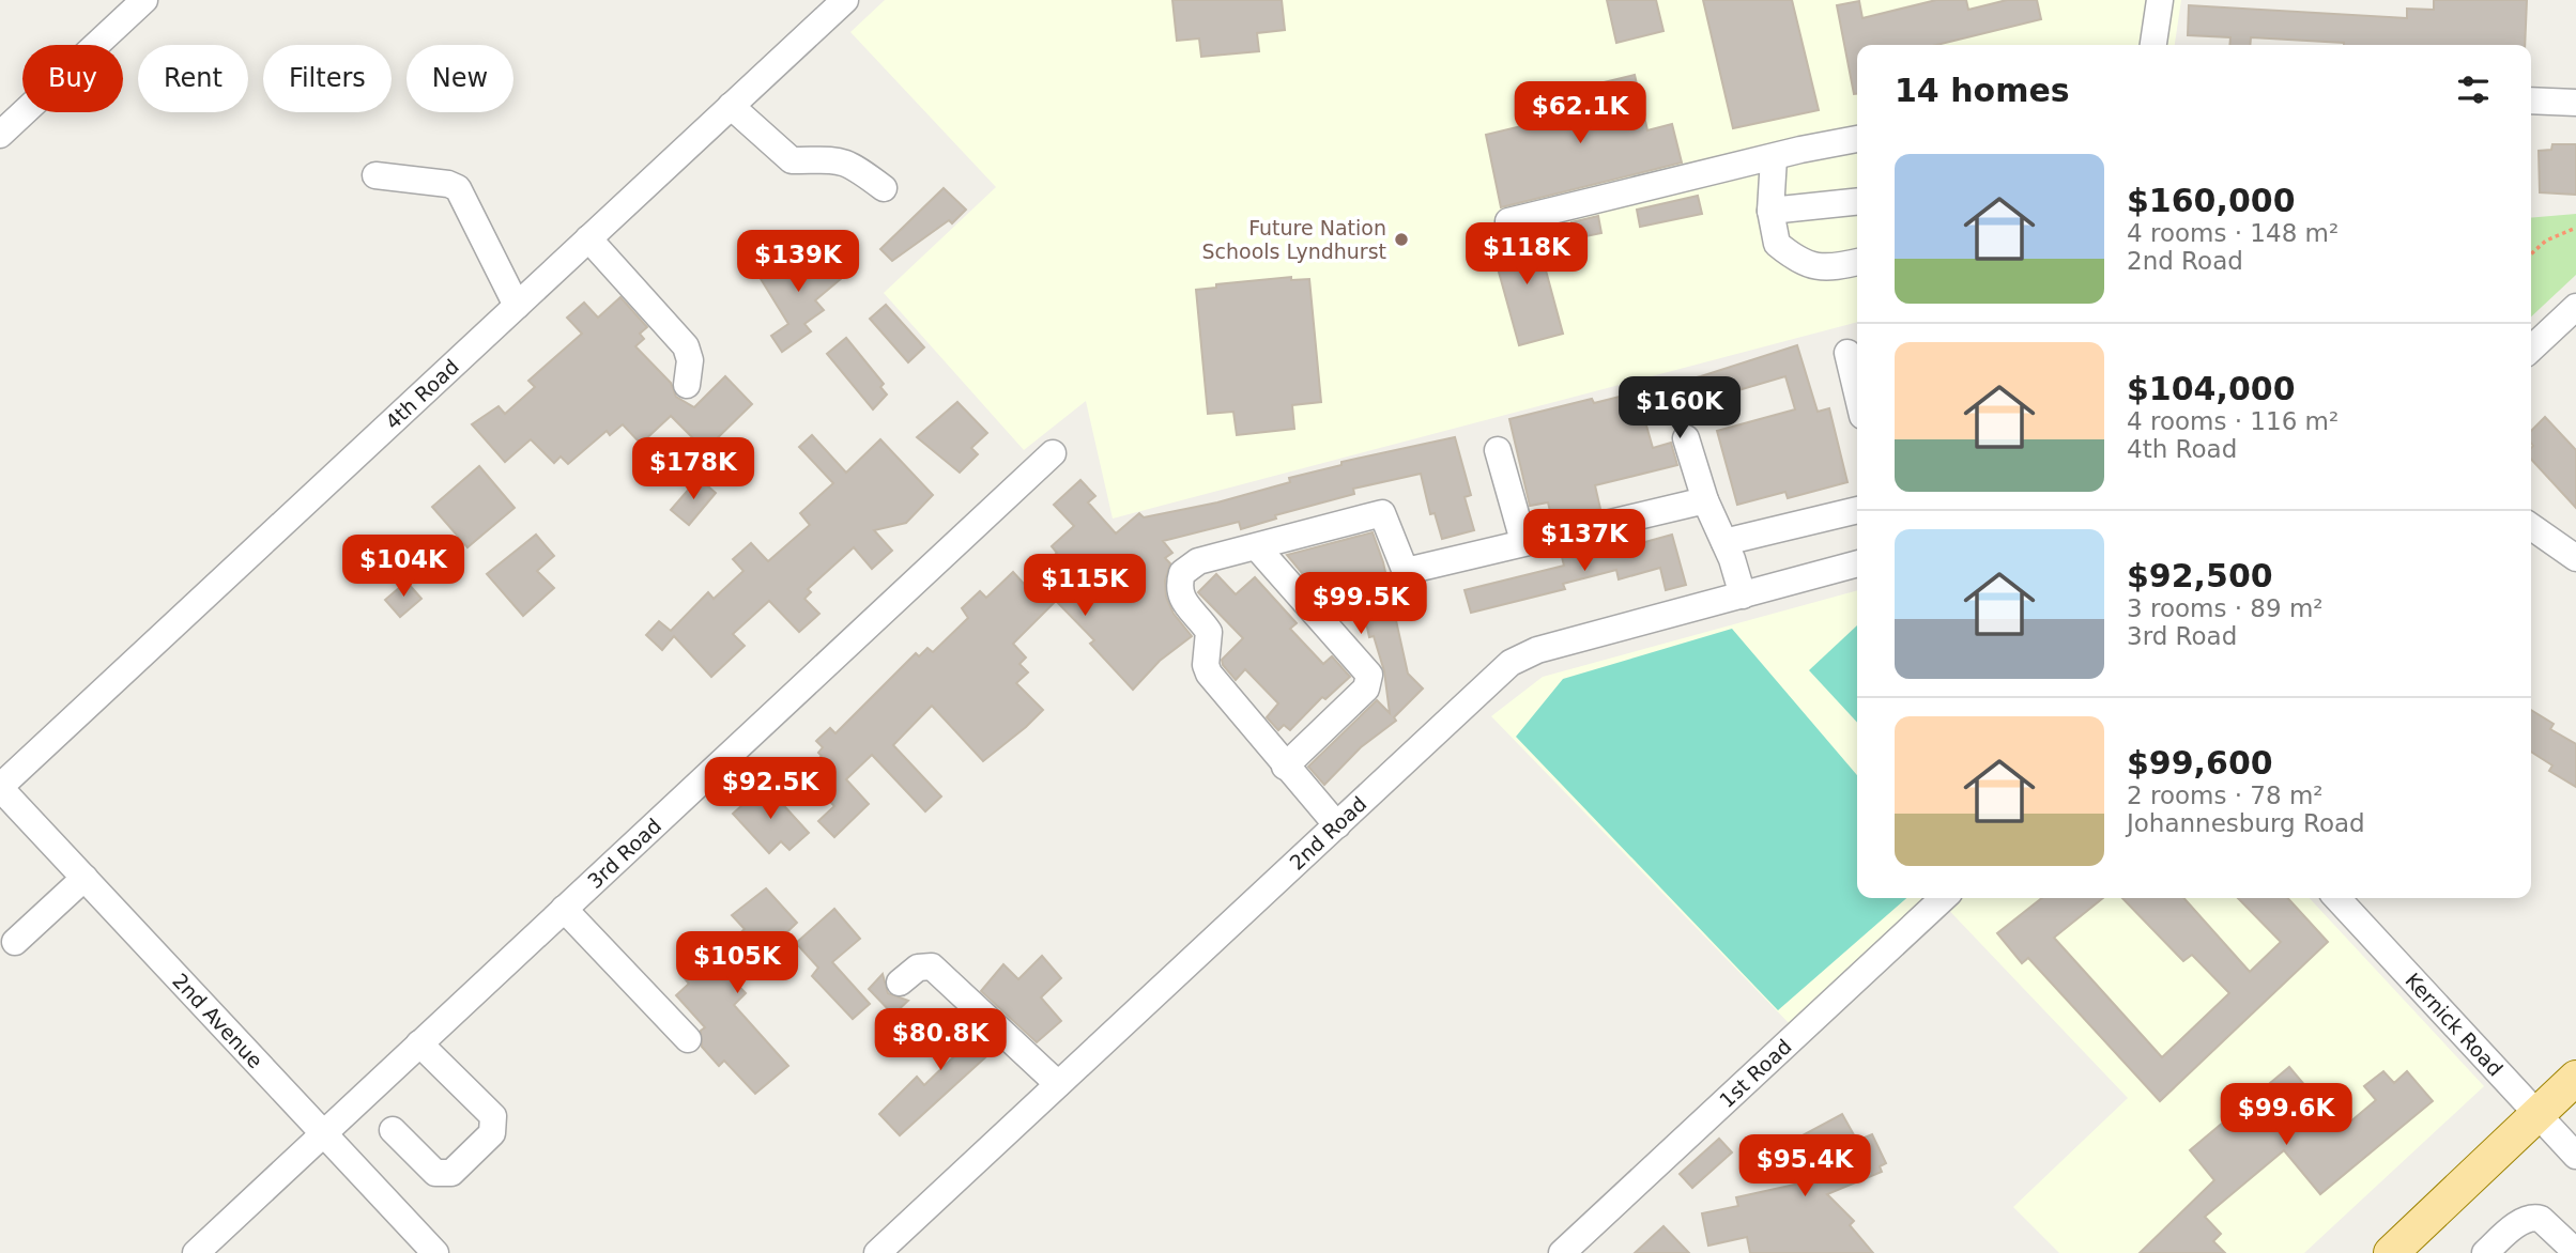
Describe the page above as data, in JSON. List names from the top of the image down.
{
  "streets": {
    "street": [
      "4th Road",
      "2nd Road",
      "3rd Road",
      "2nd Avenue",
      "Kernick Road",
      "1st Road"
    ]
  },
  "crossings": [
    ["4th Road", "2nd Avenue"],
    ["3rd Road", "2nd Avenue"]
  ],
  "places": ["Future Nation Schools Lyndhurst"],
  "page": {
    "chip": [
      "Buy",
      "Rent",
      "Filters",
      "New"
    ],
    "heading": "14 homes",
    "price": [
      "$62.1K",
      "$118K",
      "$139K",
      "$160K",
      "$178K",
      "$137K",
      "$104K",
      "$115K",
      "$99.5K",
      "$92.5K",
      "$105K",
      "$80.8K",
      "$99.6K",
      "$95.4K"
    ],
    "list": [
      {
        "name": "$160,000",
        "note": "4 rooms · 148 m² · 2nd Road"
      },
      {
        "name": "$104,000",
        "note": "4 rooms · 116 m² · 4th Road"
      },
      {
        "name": "$92,500",
        "note": "3 rooms · 89 m² · 3rd Road"
      },
      {
        "name": "$99,600",
        "note": "2 rooms · 78 m² · Johannesburg Road"
      }
    ]
  }
}
